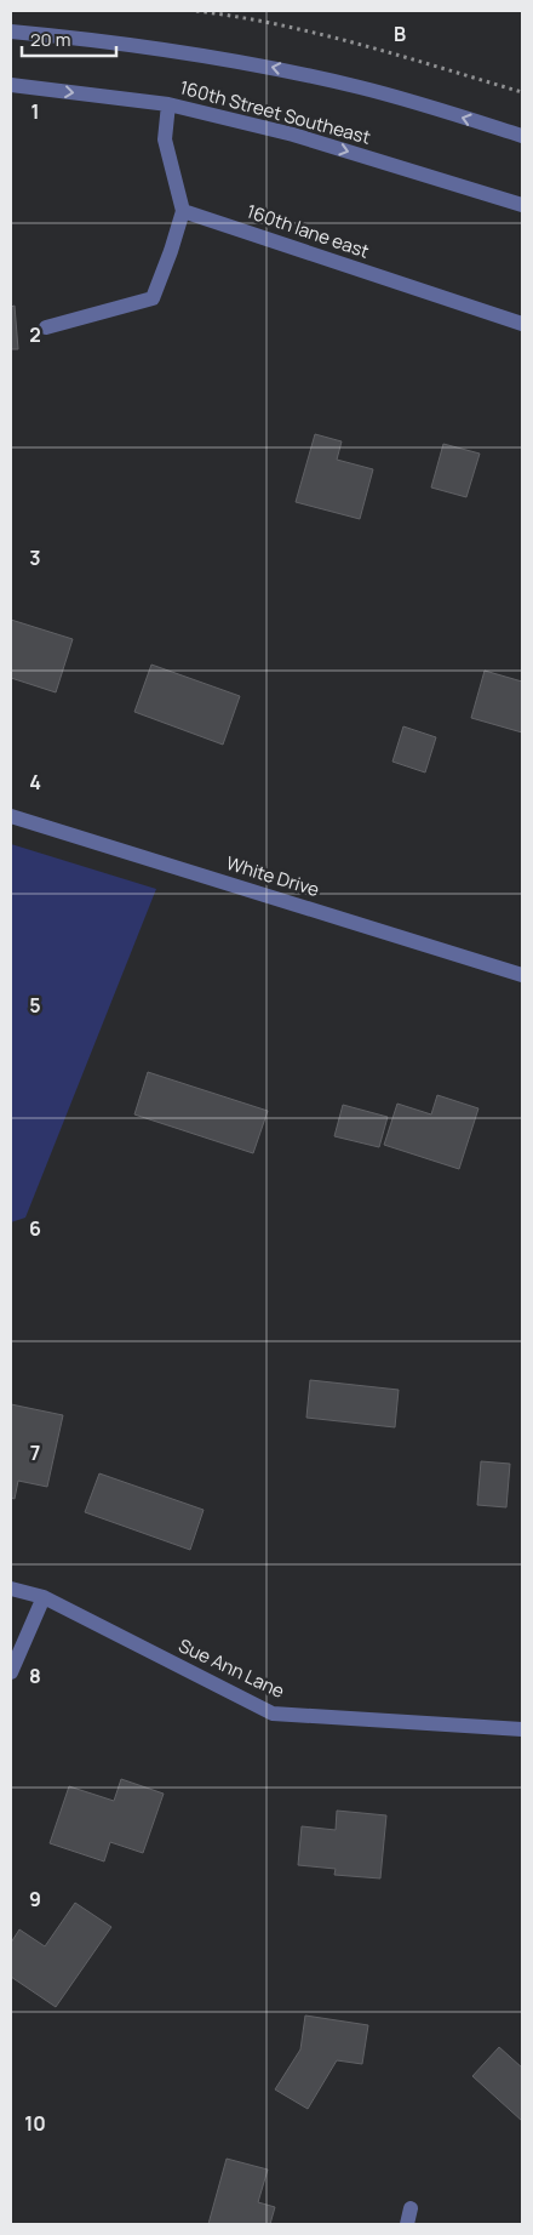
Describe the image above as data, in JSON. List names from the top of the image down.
{
  "streets": {
    "street": [
      "160th Street Southeast",
      "160th lane east",
      "White Drive",
      "Sue Ann Lane"
    ]
  },
  "scale_bar": "20 m",
  "grid": {
    "columns": ["B"],
    "rows": [
      "1",
      "2",
      "3",
      "4",
      "5",
      "6",
      "7",
      "8",
      "9",
      "10"
    ]
  }
}
